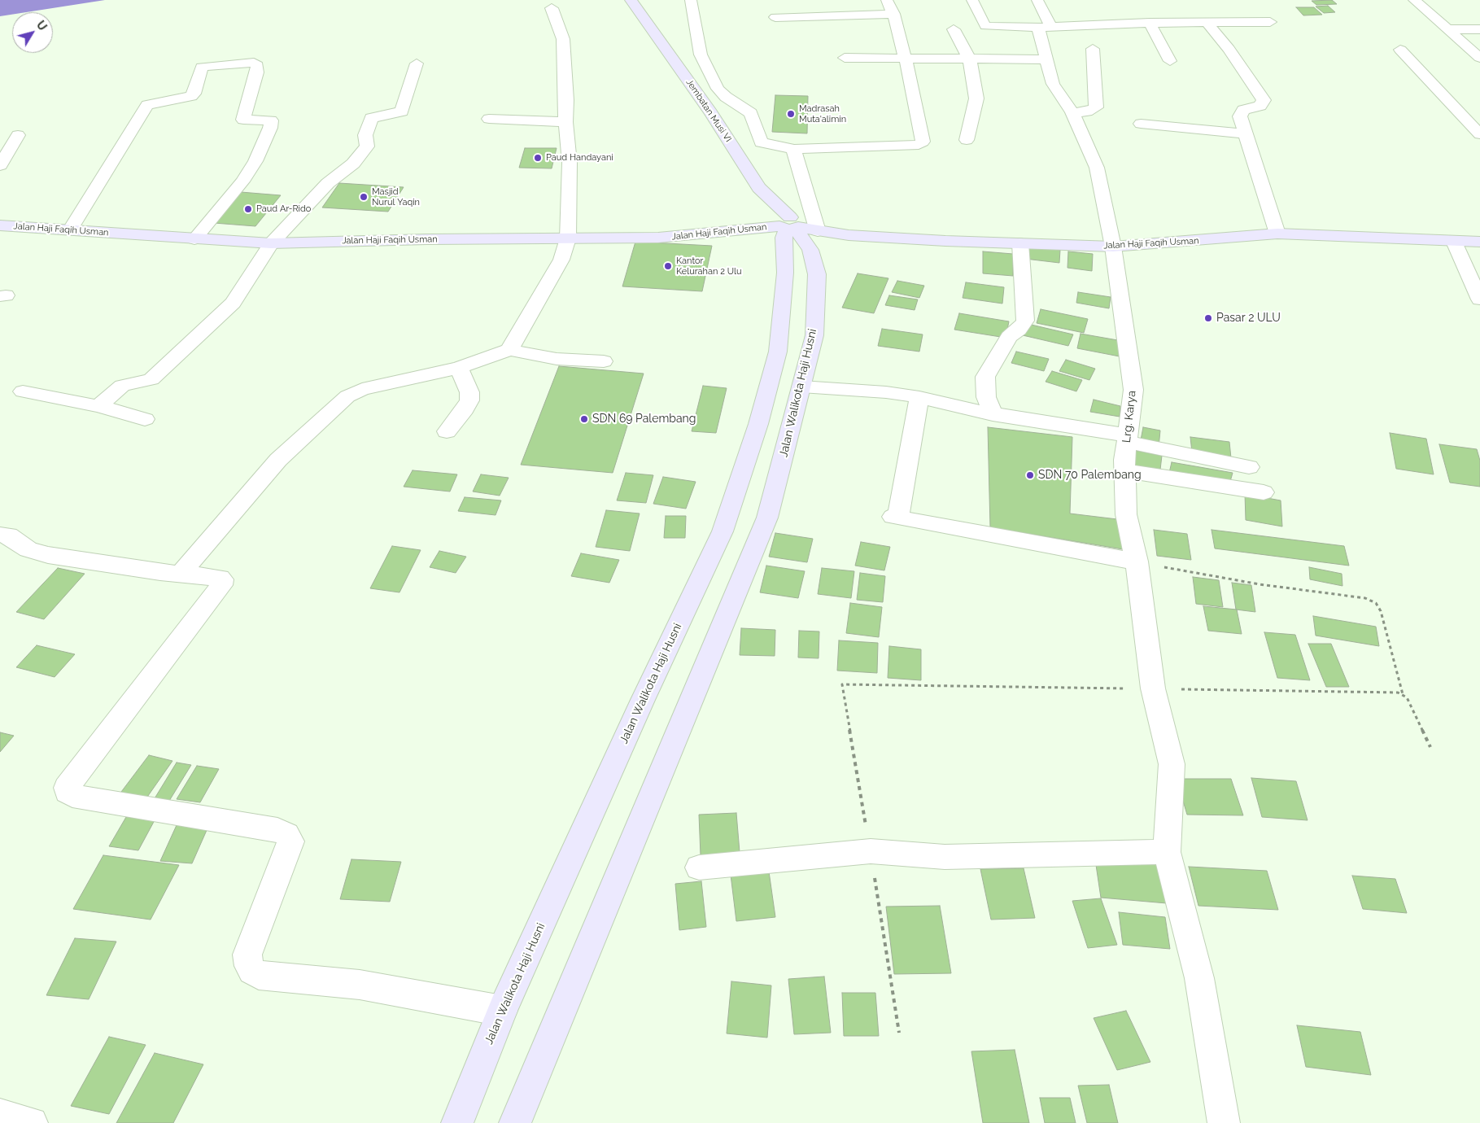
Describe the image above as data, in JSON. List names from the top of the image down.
{
  "streets": {
    "street": [
      "Jembatan Musi VI",
      "Jalan Haji Faqih Usman",
      "Jalan Walikota Haji Husni",
      "Lrg. Karya"
    ]
  },
  "crossings": [
    ["Jembatan Musi VI", "Jalan Haji Faqih Usman"],
    ["Jembatan Musi VI", "Jalan Walikota Haji Husni"],
    ["Jalan Haji Faqih Usman", "Jalan Walikota Haji Husni"],
    ["Jalan Haji Faqih Usman", "Lrg. Karya"]
  ],
  "places": [
    "Madrasah Muta'alimin",
    "Paud Handayani",
    "Masjid Nurul Yaqin",
    "Paud Ar-Rido",
    "Kantor Kelurahan 2 Ulu",
    "Pasar 2 ULU",
    "SDN 69 Palembang",
    "SDN 70 Palembang"
  ],
  "north": "top right"
}
